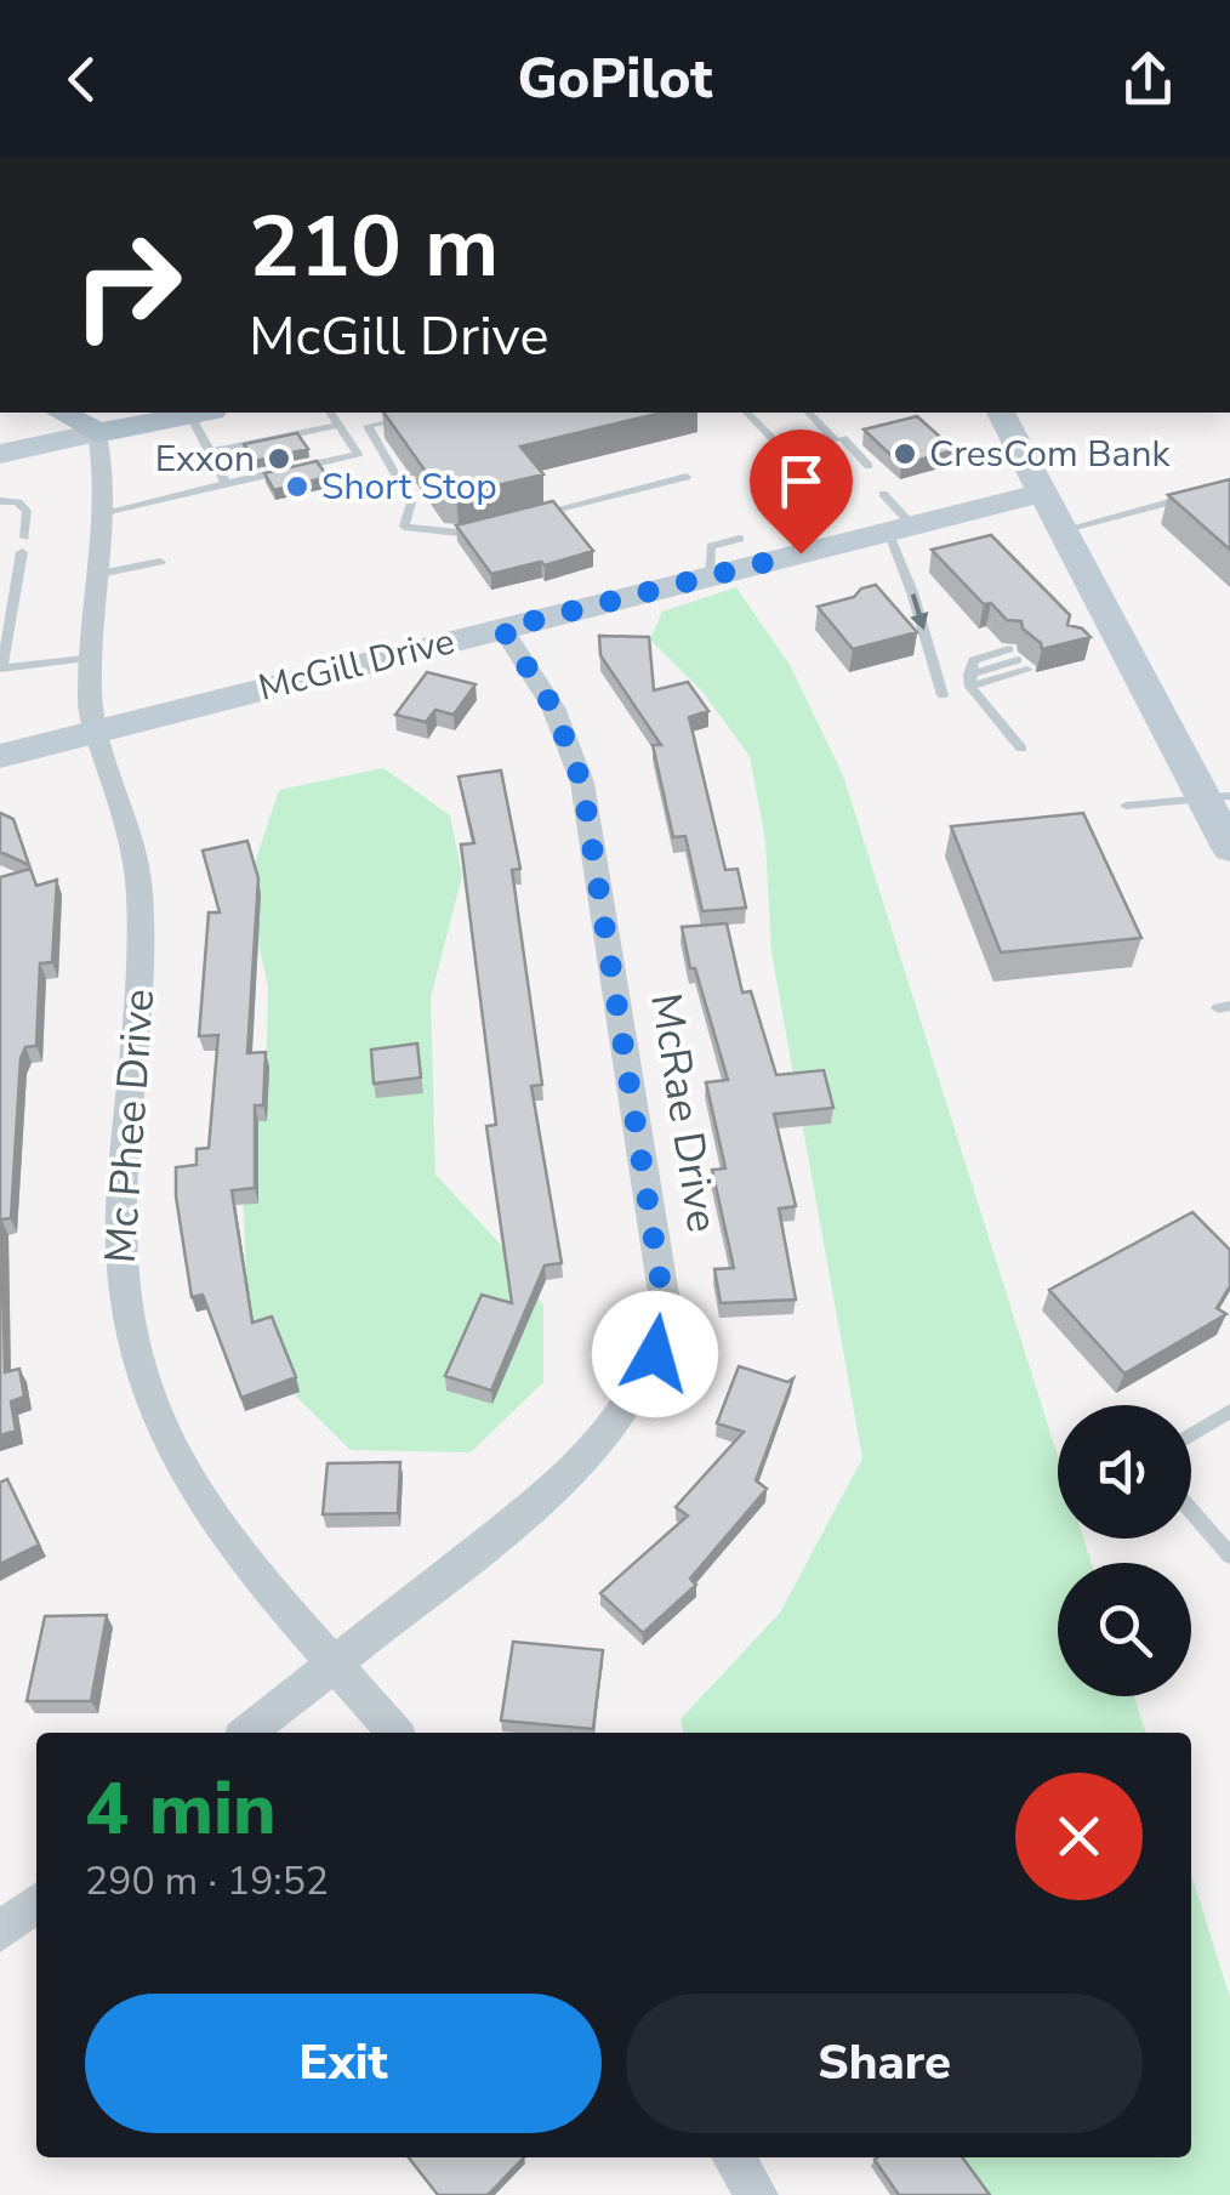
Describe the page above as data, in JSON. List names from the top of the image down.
{
  "streets": {
    "street": ["McGill Drive", "McRae Drive", "Mc Phee Drive"]
  },
  "crossings": [
    ["McGill Drive", "McRae Drive"],
    ["McGill Drive", "Mc Phee Drive"],
    ["McRae Drive", "Mc Phee Drive"]
  ],
  "places": ["CresCom Bank", "Exxon", "Short Stop"],
  "page": {
    "header": "GoPilot",
    "turn": ["210 m", "McGill Drive"],
    "heading": ["4 min", "290 m · 19:52"],
    "buttons": ["Exit", "Share"]
  }
}
